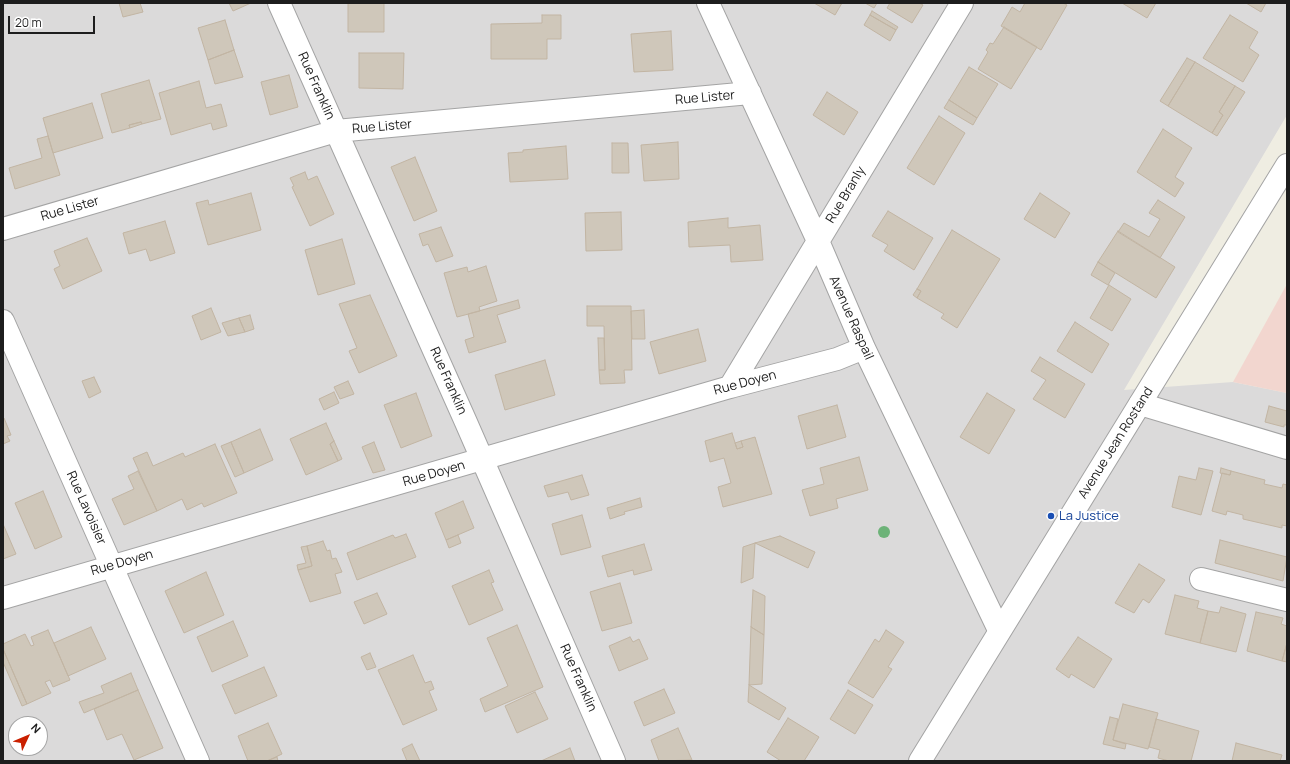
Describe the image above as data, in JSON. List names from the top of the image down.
{
  "streets": {
    "street": [
      "Rue Franklin",
      "Rue Lister",
      "Rue Branly",
      "Avenue Raspail",
      "Rue Doyen",
      "Avenue Jean Rostand",
      "Rue Lavoisier"
    ]
  },
  "crossings": [
    ["Rue Franklin", "Rue Lister"],
    ["Rue Franklin", "Rue Doyen"],
    ["Rue Lister", "Avenue Raspail"],
    ["Rue Branly", "Avenue Raspail"],
    ["Rue Branly", "Rue Doyen"],
    ["Avenue Raspail", "Rue Doyen"],
    ["Avenue Raspail", "Avenue Jean Rostand"],
    ["Rue Doyen", "Rue Lavoisier"]
  ],
  "places": ["La Justice"],
  "scale_bar": "20 m",
  "north": "top right"
}
